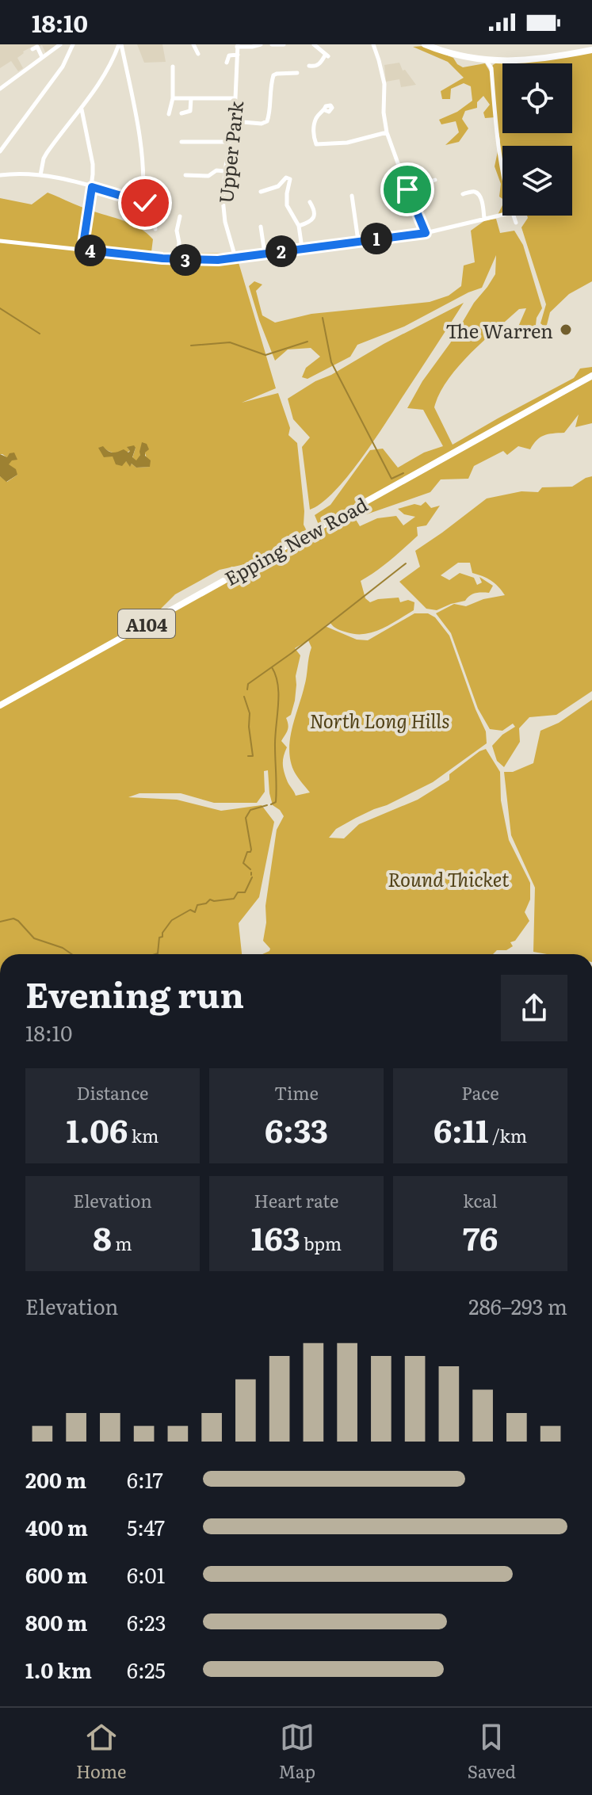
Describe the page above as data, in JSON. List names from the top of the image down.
{
  "streets": {
    "main road": ["Epping New Road", "A104"],
    "street": ["Upper Park"]
  },
  "parks": ["North Long Hills", "Round Thicket"],
  "places": ["The Warren"],
  "page": {
    "status": "18:10",
    "pins": [
      "1",
      "4",
      "2",
      "3"
    ],
    "heading": ["Evening run", "18:10"],
    "stats": [
      ["Distance", "1.06 km"],
      ["Time", "6:33"],
      ["Pace", "6:11 /km"],
      ["Elevation", "8 m"],
      ["Heart rate", "163 bpm"],
      ["kcal", "76"]
    ],
    "chart": ["Elevation", "286–293 m"],
    "list": [
      {
        "name": "200 m",
        "note": "6:17"
      },
      {
        "name": "400 m",
        "note": "5:47"
      },
      {
        "name": "600 m",
        "note": "6:01"
      },
      {
        "name": "800 m",
        "note": "6:23"
      },
      {
        "name": "1.0 km",
        "note": "6:25"
      }
    ],
    "tabs": ["Home", "Map", "Saved"]
  }
}
